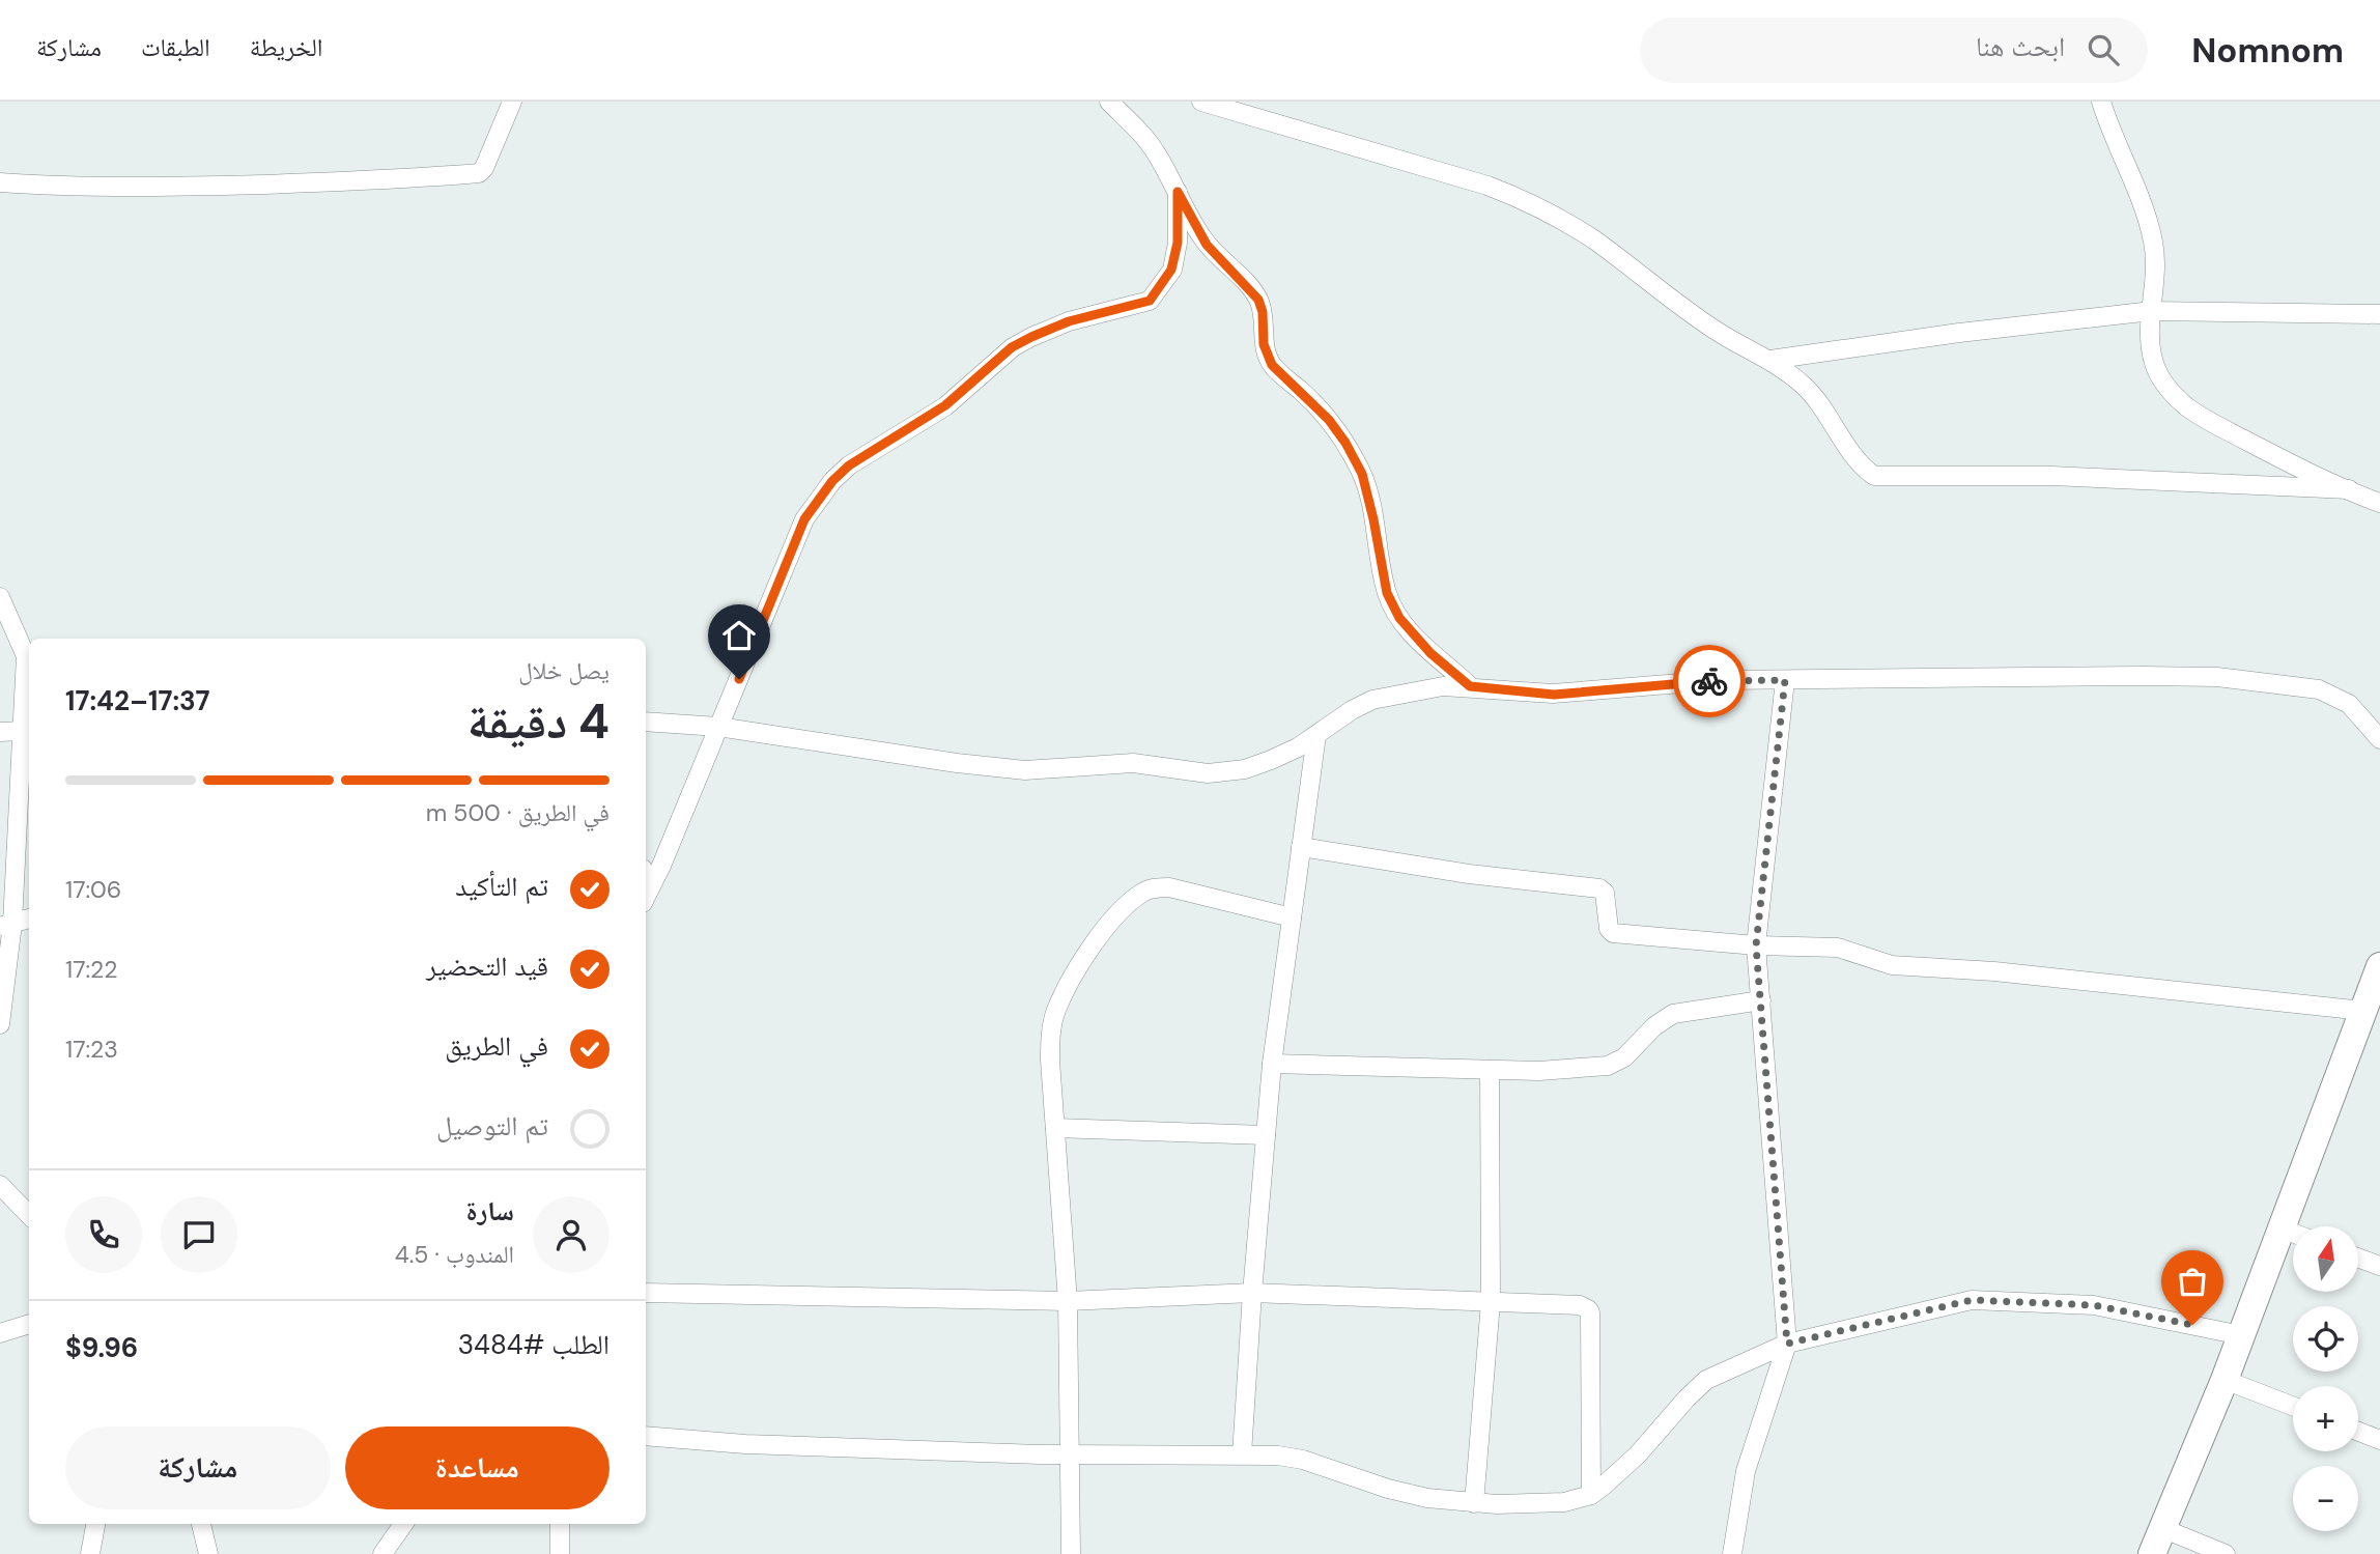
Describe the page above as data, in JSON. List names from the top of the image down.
{
  "north": "top",
  "page": {
    "header": "Nomnom",
    "search": "ابحث هنا",
    "nav": ["الخريطة", "الطبقات", "مشاركة"],
    "heading": ["4 دقيقة", "يصل خلال", "17:37–17:42"],
    "panel": [
      "سارة",
      "المندوب · 4.5",
      "الطلب #3484",
      "$9.96"
    ],
    "bar": "في الطريق · 500 m",
    "list": [
      ["تم التأكيد", "17:06"],
      ["قيد التحضير", "17:22"],
      ["في الطريق", "17:23"],
      "تم التوصيل"
    ],
    "map_buttons": ["+", "−"],
    "buttons": ["مساعدة", "مشاركة"]
  }
}
